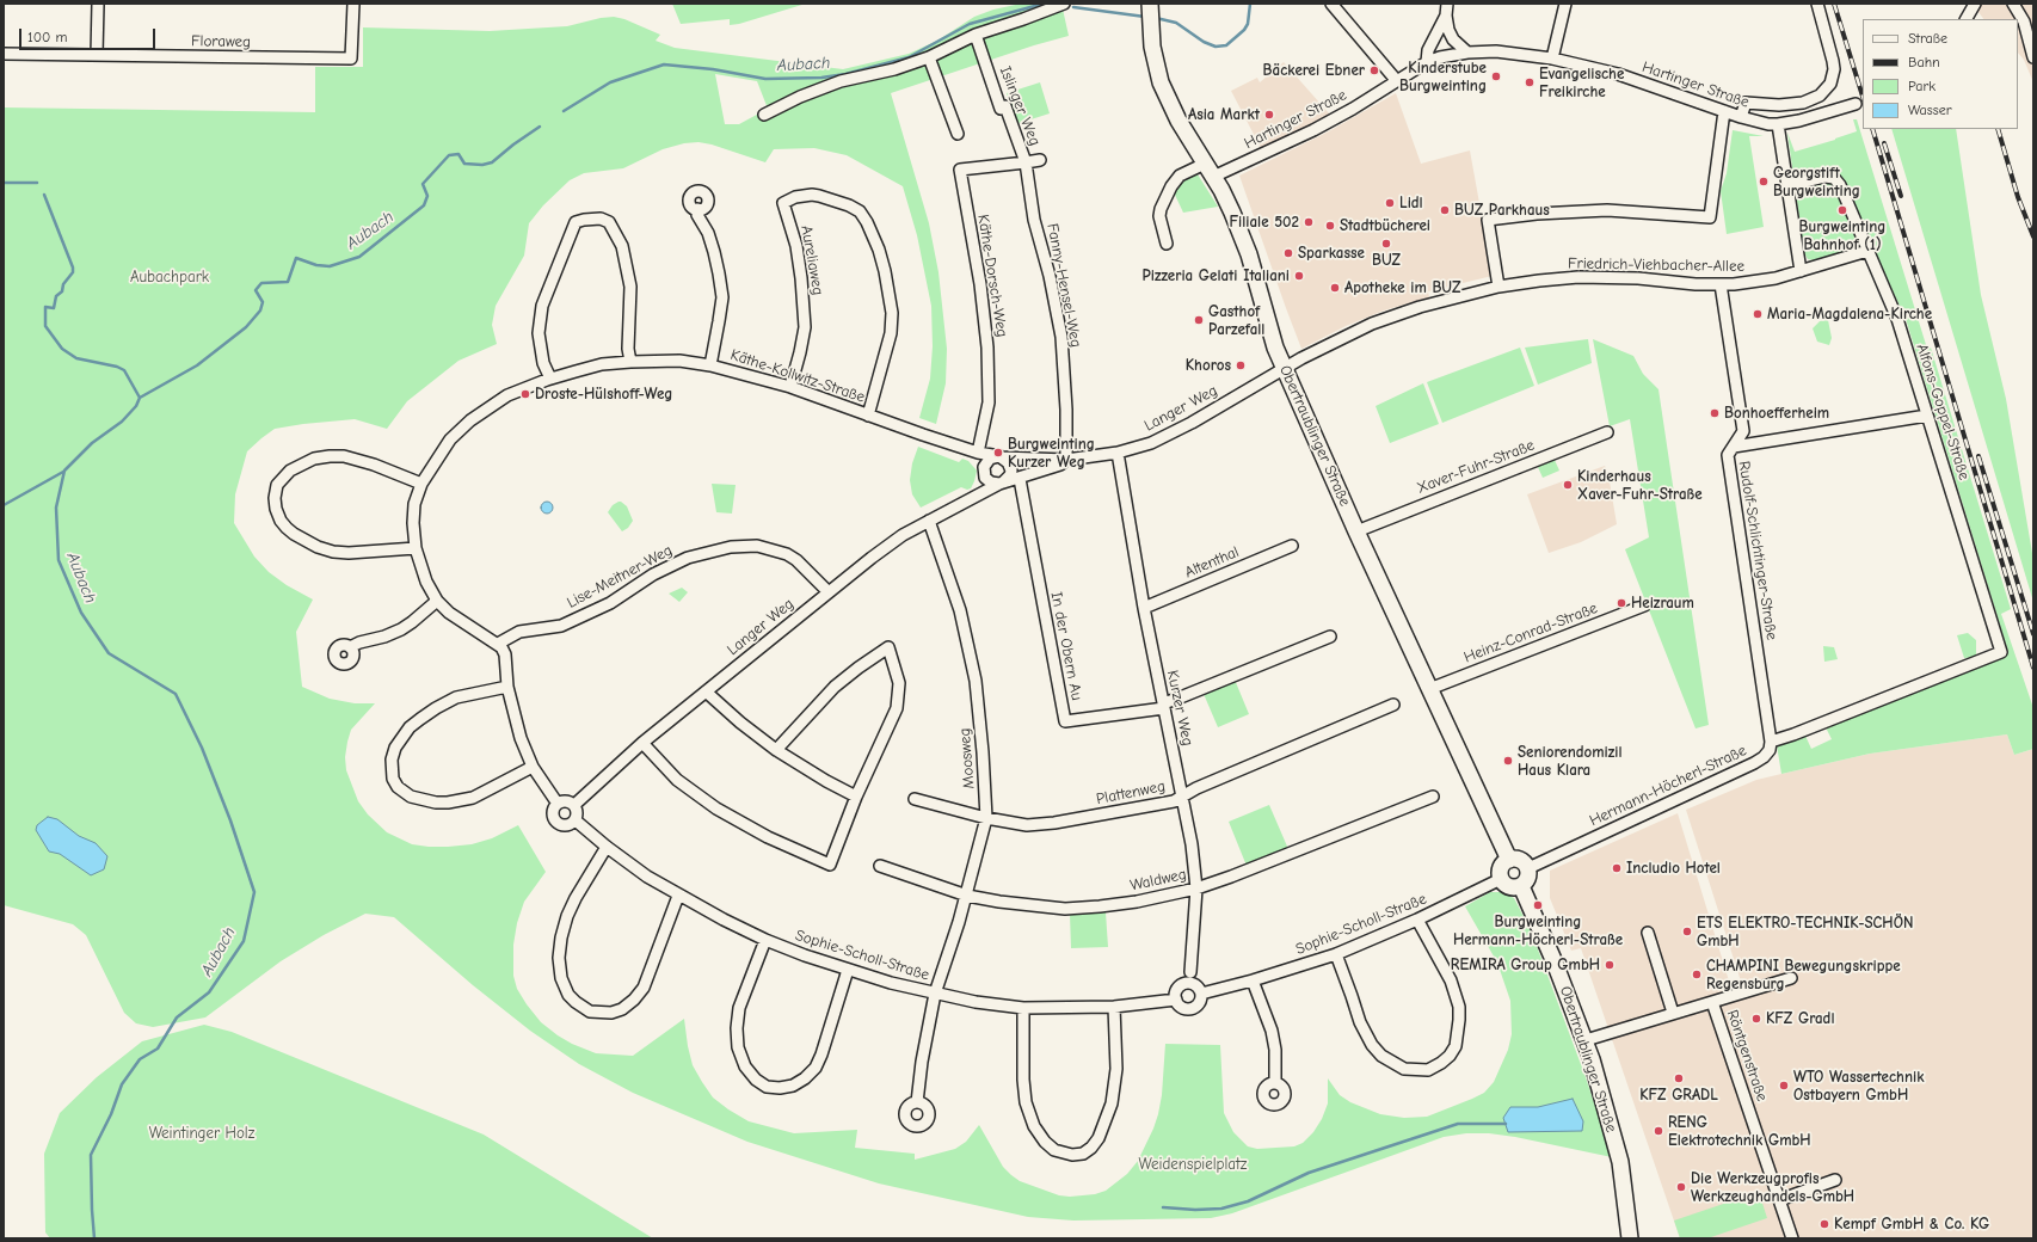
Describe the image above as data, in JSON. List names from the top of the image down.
{
  "streets": {
    "street": [
      "Floraweg",
      "Hartinger Straße",
      "Islinger Weg",
      "Aureliaweg",
      "Friedrich-Viehbacher-Allee",
      "Käthe-Dorsch-Weg",
      "Fanny-Hensel-Weg",
      "Käthe-Kollwitz-Straße",
      "Langer Weg",
      "Alfons-Goppel-Straße",
      "Obertraublinger Straße",
      "Xaver-Fuhr-Straße",
      "Rudolf-Schlichtinger-Straße",
      "Altenthal",
      "Lise-Meitner-Weg",
      "Heinz-Conrad-Straße",
      "In der Obern Au",
      "Kurzer Weg",
      "Moosweg",
      "Hermann-Höcherl-Straße",
      "Plattenweg",
      "Waldweg",
      "Sophie-Scholl-Straße",
      "Röntgenstraße"
    ]
  },
  "crossings": [
    ["Hartinger Straße", "Obertraublinger Straße"],
    ["Islinger Weg", "Käthe-Dorsch-Weg"],
    ["Islinger Weg", "Fanny-Hensel-Weg"],
    ["Aureliaweg", "Käthe-Kollwitz-Straße"],
    ["Friedrich-Viehbacher-Allee", "Langer Weg"],
    ["Friedrich-Viehbacher-Allee", "Alfons-Goppel-Straße"],
    ["Friedrich-Viehbacher-Allee", "Obertraublinger Straße"],
    ["Friedrich-Viehbacher-Allee", "Rudolf-Schlichtinger-Straße"],
    ["Käthe-Dorsch-Weg", "Fanny-Hensel-Weg"],
    ["Käthe-Dorsch-Weg", "Käthe-Kollwitz-Straße"],
    ["Fanny-Hensel-Weg", "Käthe-Kollwitz-Straße"],
    ["Fanny-Hensel-Weg", "Langer Weg"],
    ["Käthe-Kollwitz-Straße", "Langer Weg"],
    ["Käthe-Kollwitz-Straße", "Lise-Meitner-Weg"],
    ["Langer Weg", "Obertraublinger Straße"],
    ["Langer Weg", "Lise-Meitner-Weg"],
    ["Langer Weg", "In der Obern Au"],
    ["Langer Weg", "Kurzer Weg"],
    ["Langer Weg", "Moosweg"],
    ["Langer Weg", "Sophie-Scholl-Straße"],
    ["Alfons-Goppel-Straße", "Rudolf-Schlichtinger-Straße"],
    ["Alfons-Goppel-Straße", "Hermann-Höcherl-Straße"],
    ["Obertraublinger Straße", "Xaver-Fuhr-Straße"],
    ["Obertraublinger Straße", "Heinz-Conrad-Straße"],
    ["Obertraublinger Straße", "Hermann-Höcherl-Straße"],
    ["Obertraublinger Straße", "Sophie-Scholl-Straße"],
    ["Rudolf-Schlichtinger-Straße", "Hermann-Höcherl-Straße"],
    ["Altenthal", "Kurzer Weg"],
    ["In der Obern Au", "Kurzer Weg"],
    ["Kurzer Weg", "Plattenweg"],
    ["Kurzer Weg", "Waldweg"],
    ["Moosweg", "Plattenweg"],
    ["Moosweg", "Waldweg"],
    ["Moosweg", "Sophie-Scholl-Straße"],
    ["Hermann-Höcherl-Straße", "Sophie-Scholl-Straße"]
  ],
  "water": ["Aubach"],
  "parks": ["Aubachpark", "Weintinger Holz", "Weidenspielplatz"],
  "places": [
    "Bäckerei Ebner",
    "Kinderstube Burgweinting",
    "Evangelische Freikirche",
    "Asia Markt",
    "Georgstift Burgweinting",
    "Lidl",
    "BUZ Parkhaus",
    "Burgweinting Bahnhof (1)",
    "Filiale 502",
    "Stadtbücherei",
    "BUZ",
    "Sparkasse",
    "Pizzeria Gelati Italiani",
    "Apotheke im BUZ",
    "Maria-Magdalena-Kirche",
    "Gasthof Parzefall",
    "Khoros",
    "Droste-Hülshoff-Weg",
    "Bonhoefferheim",
    "Burgweinting Kurzer Weg",
    "Kinderhaus Xaver-Fuhr-Straße",
    "Heizraum",
    "Seniorendomizil Haus Klara",
    "Includio Hotel",
    "Burgweinting Hermann-Höcherl-Straße",
    "ETS ELEKTRO-TECHNIK-SCHÖN GmbH",
    "REMIRA Group GmbH",
    "CHAMPINI Bewegungskrippe Regensburg",
    "KFZ Gradl",
    "KFZ GRADL",
    "WTO Wassertechnik Ostbayern GmbH",
    "RENG Elektrotechnik GmbH",
    "Die Werkzeugprofis Werkzeughandels-GmbH",
    "Kempf GmbH & Co. KG"
  ],
  "legend": [
    "Straße",
    "Bahn",
    "Park",
    "Wasser"
  ],
  "scale_bar": "100 m"
}
